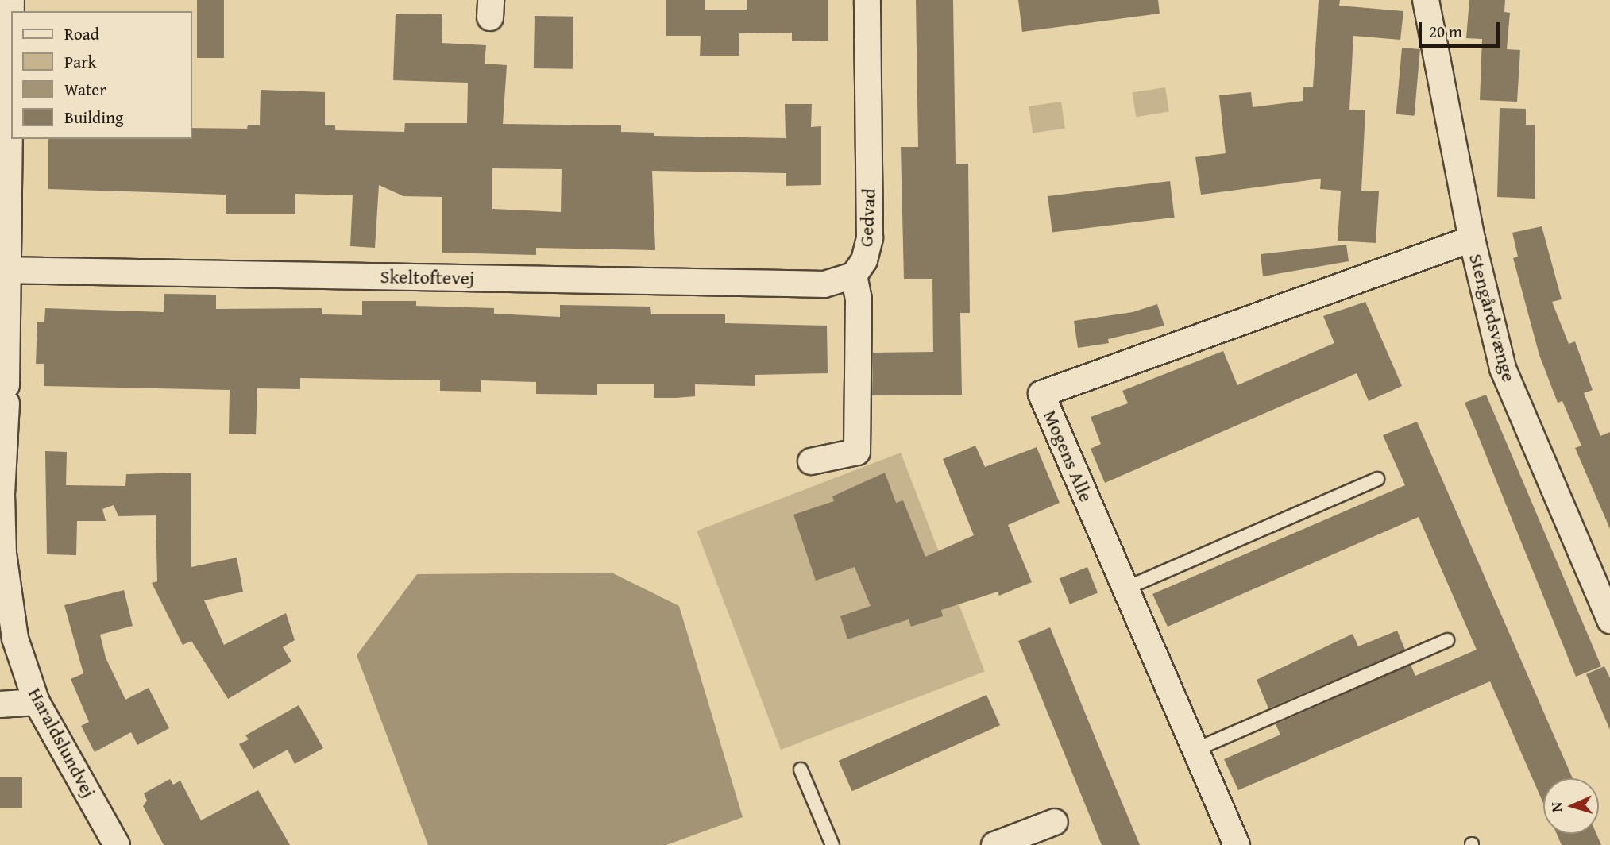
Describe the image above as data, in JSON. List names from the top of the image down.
{
  "streets": {
    "street": [
      "Gedvad",
      "Skeltoftevej",
      "Stengårdsvænge",
      "Mogens Alle",
      "Haraldslundvej"
    ]
  },
  "crossings": [
    ["Gedvad", "Skeltoftevej"],
    ["Skeltoftevej", "Haraldslundvej"],
    ["Stengårdsvænge", "Mogens Alle"]
  ],
  "legend": [
    "Road",
    "Park",
    "Water",
    "Building"
  ],
  "scale_bar": "20 m",
  "north": "left"
}
